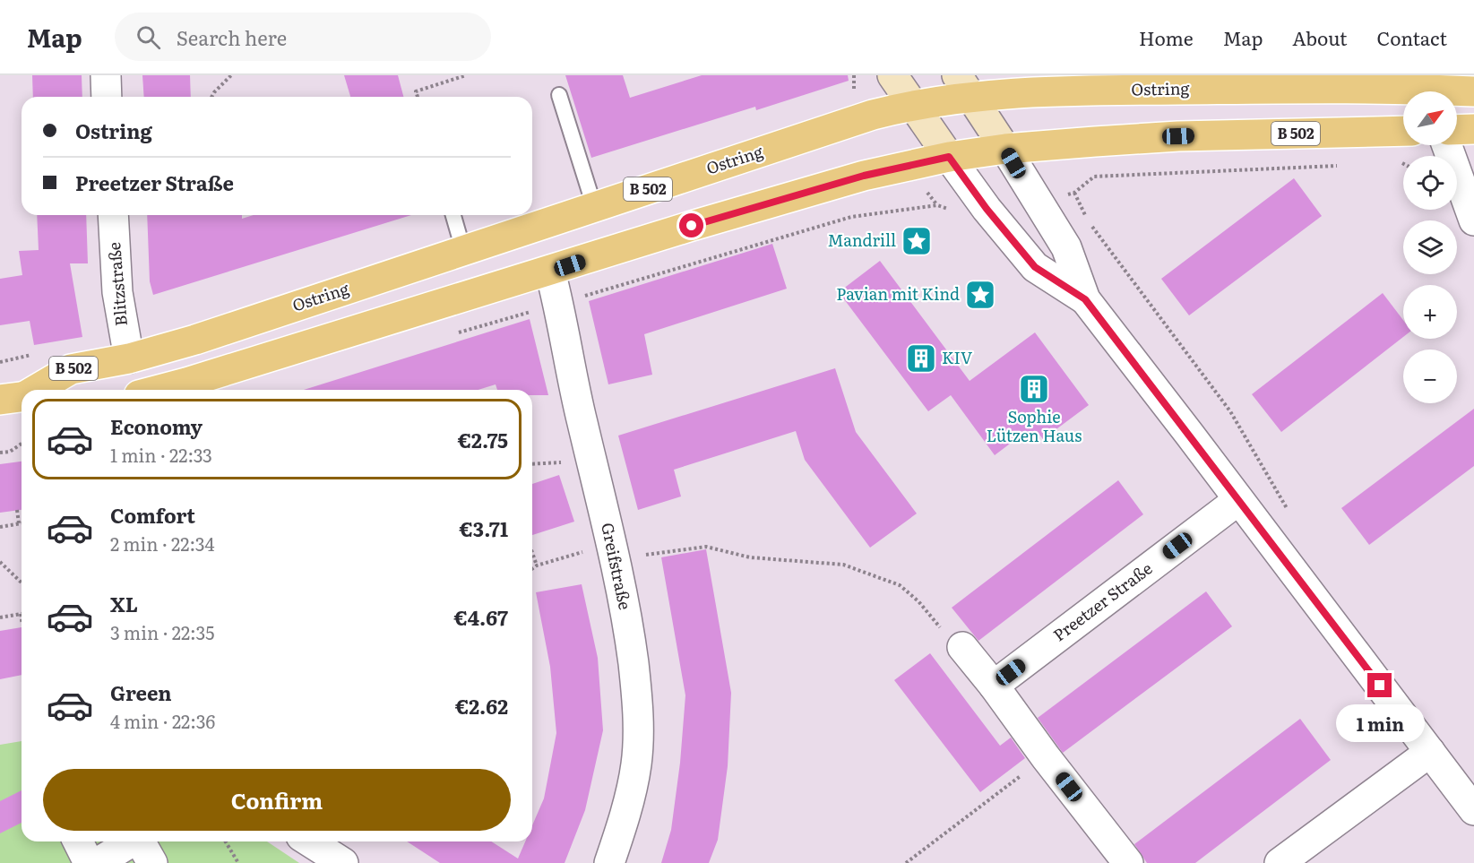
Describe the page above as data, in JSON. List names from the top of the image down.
{
  "streets": {
    "main road": ["Ostring", "B 502"],
    "street": ["Blitzstraße", "Greifstraße", "Preetzer Straße"]
  },
  "crossings": [
    ["Ostring", "Blitzstraße"],
    ["B 502", "Greifstraße"]
  ],
  "places": {
    "place": ["Mandrill", "Pavian mit Kind"],
    "building": ["KIV", "Sophie Lützen Haus"]
  },
  "north": "top right",
  "page": {
    "header": "Map",
    "search": "Search here",
    "nav": [
      "Home",
      "Map",
      "About",
      "Contact"
    ],
    "map_buttons": ["+", "−"],
    "banner": ["Ostring", "Preetzer Straße"],
    "list": [
      {
        "name": "Economy",
        "note": "1 min · 22:33",
        "value": "€2.75"
      },
      {
        "name": "Comfort",
        "note": "2 min · 22:34",
        "value": "€3.71"
      },
      {
        "name": "XL",
        "note": "3 min · 22:35",
        "value": "€4.67"
      },
      {
        "name": "Green",
        "note": "4 min · 22:36",
        "value": "€2.62"
      }
    ],
    "bubble": "1 min",
    "buttons": "Confirm"
  }
}
